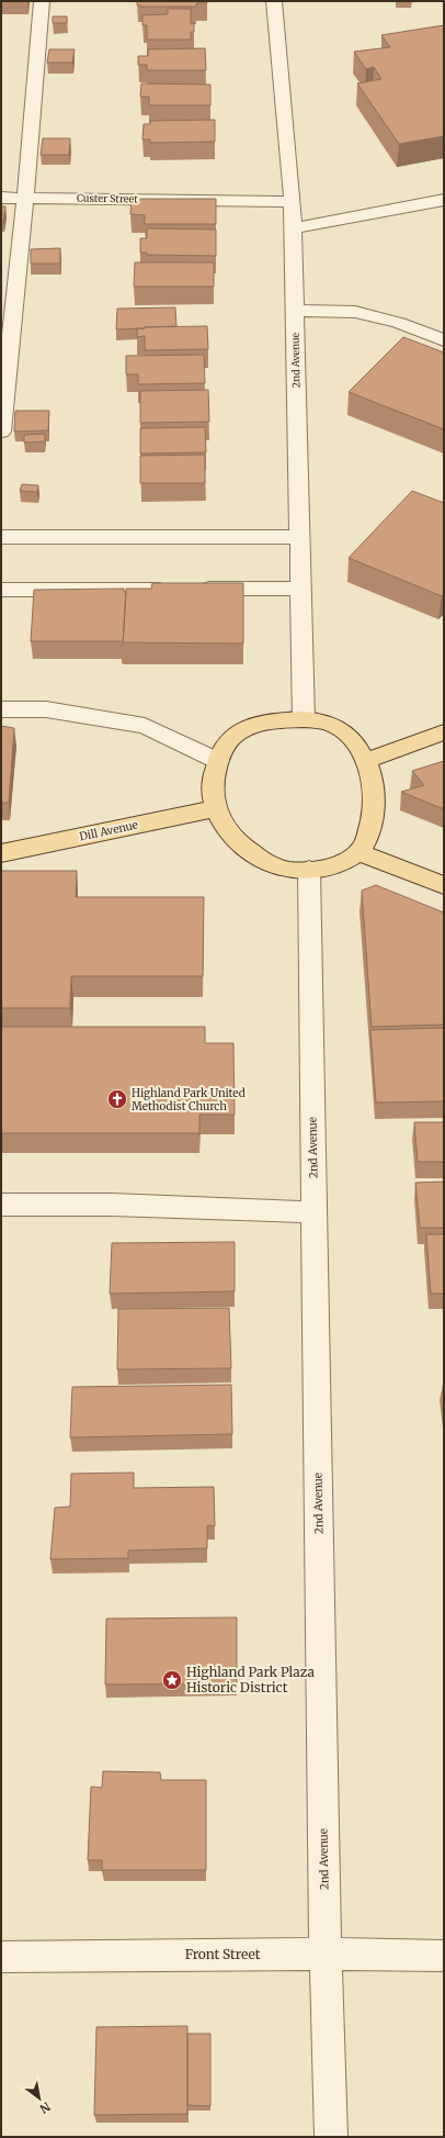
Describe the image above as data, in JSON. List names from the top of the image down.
{
  "streets": {
    "main road": ["Dill Avenue"],
    "street": ["Custer Street", "2nd Avenue", "Front Street"]
  },
  "crossings": [
    ["Custer Street", "2nd Avenue"],
    ["2nd Avenue", "Front Street"]
  ],
  "places": {
    "church": ["Highland Park United Methodist Church"],
    "place": ["Highland Park Plaza Historic District"]
  },
  "north": "bottom right"
}
